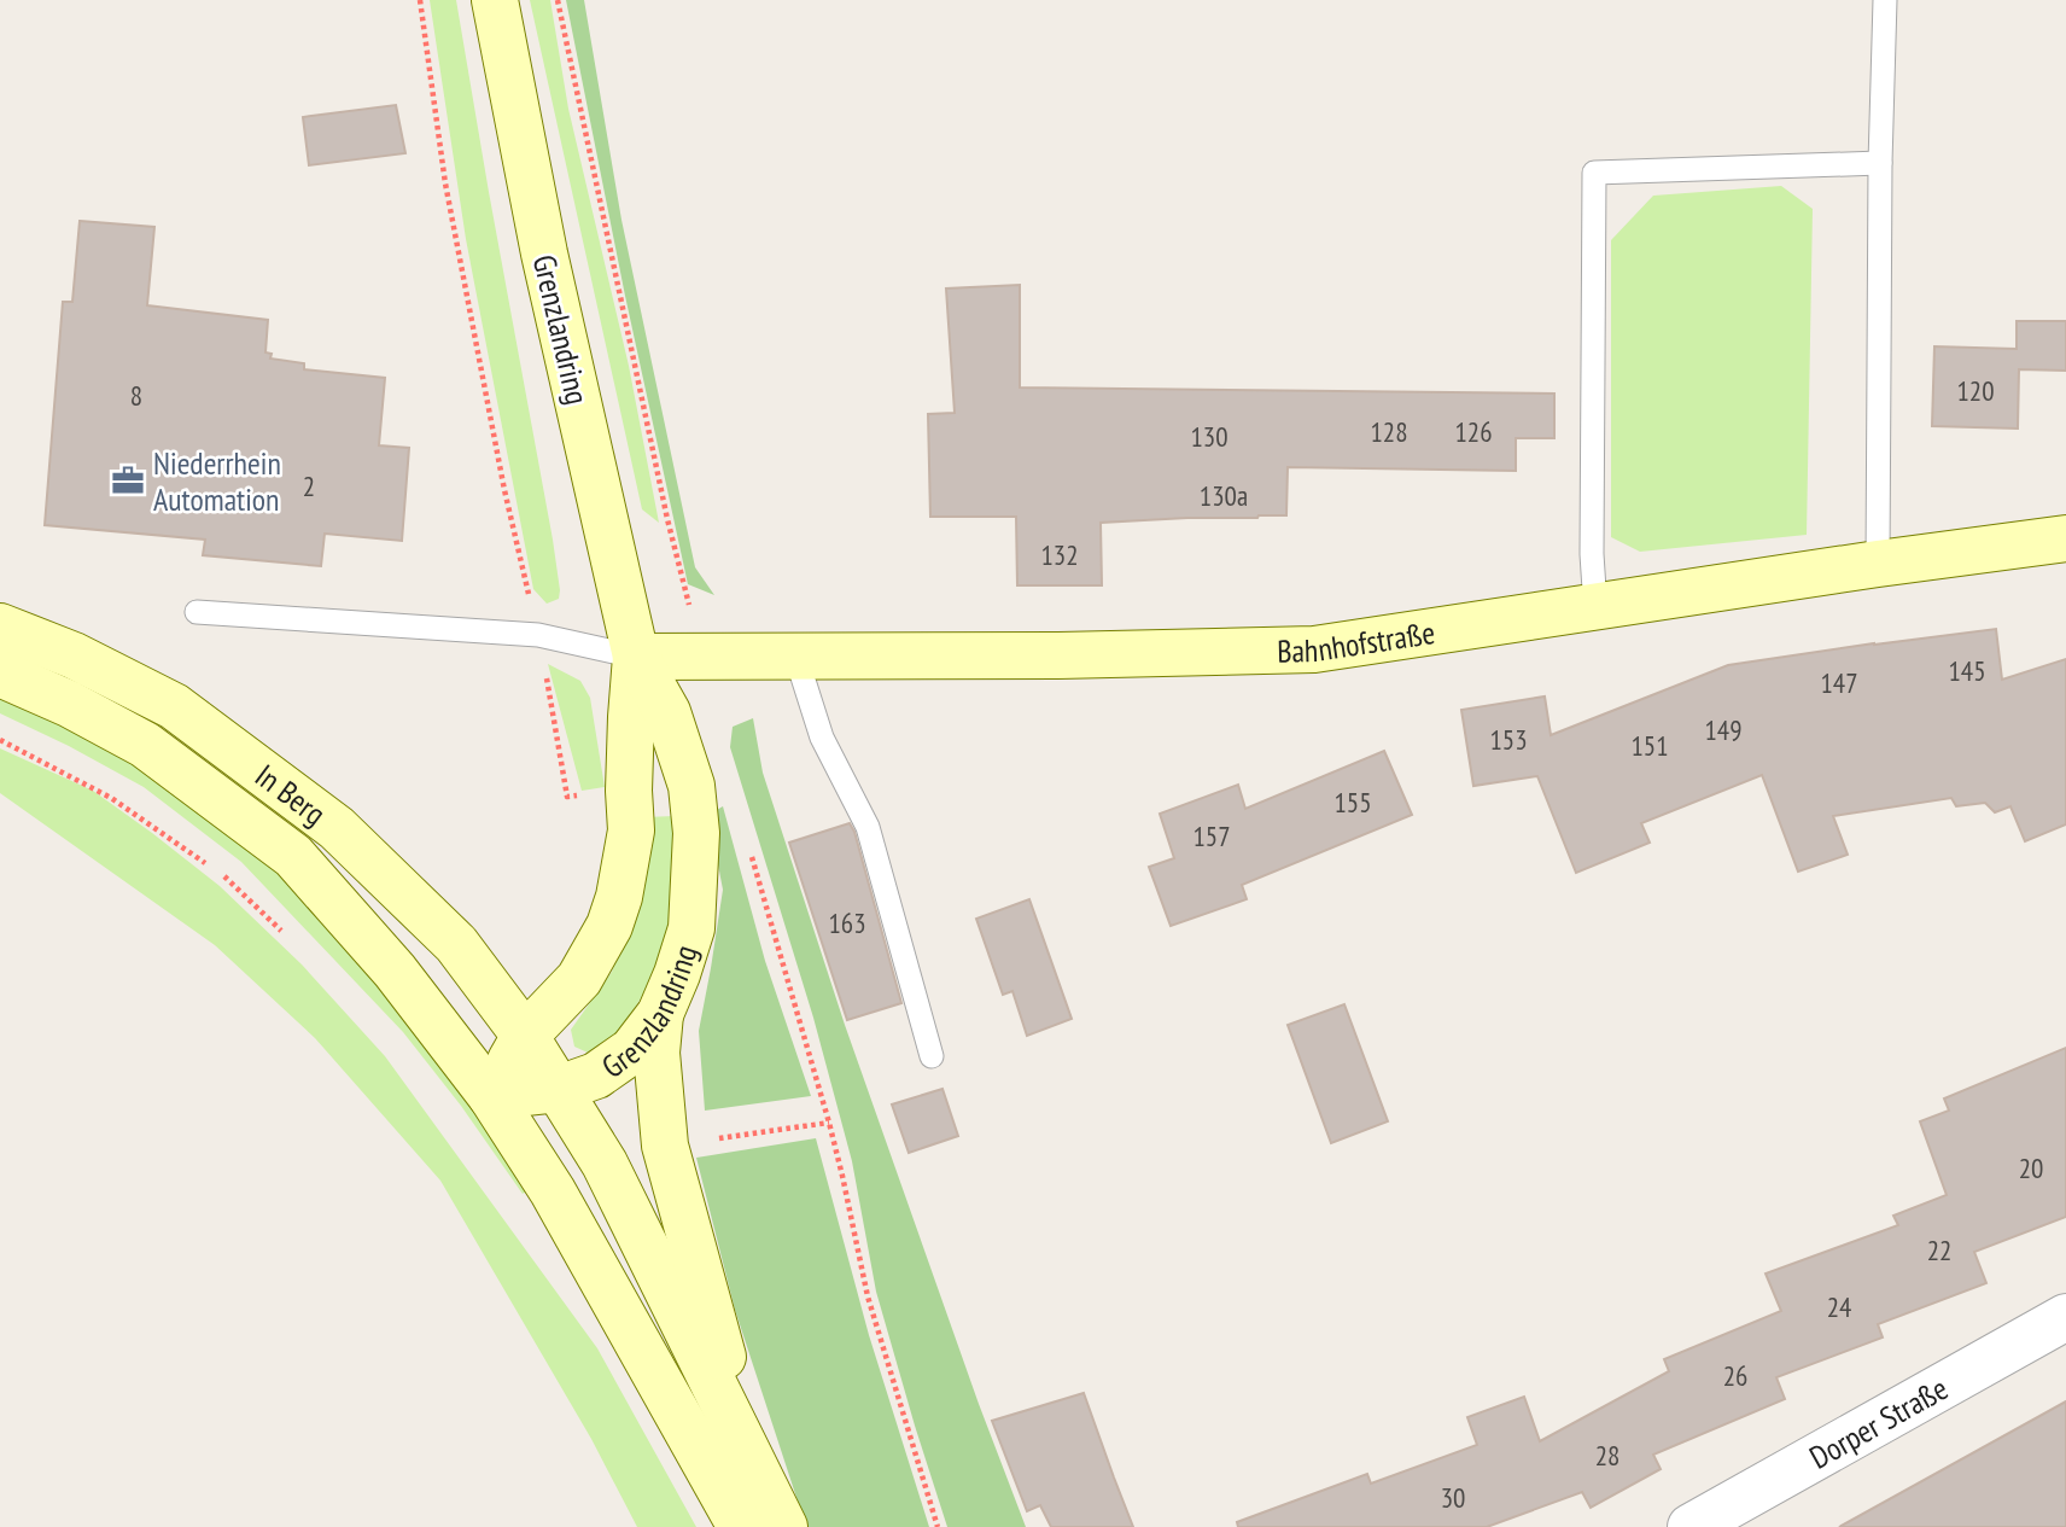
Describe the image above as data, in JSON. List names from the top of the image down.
{
  "streets": {
    "main road": ["Grenzlandring", "Bahnhofstraße", "In Berg"],
    "street": ["Dorper Straße"]
  },
  "crossings": [
    ["Grenzlandring", "Bahnhofstraße"],
    ["Grenzlandring", "In Berg"]
  ],
  "places": {
    "office": ["Niederrhein Automation"]
  },
  "house_numbers": [
    "120",
    "8",
    "128",
    "126",
    "130",
    "2",
    "130a",
    "132",
    "145",
    "147",
    "149",
    "153",
    "151",
    "155",
    "157",
    "163",
    "20",
    "22",
    "24",
    "26",
    "28",
    "30"
  ]
}
